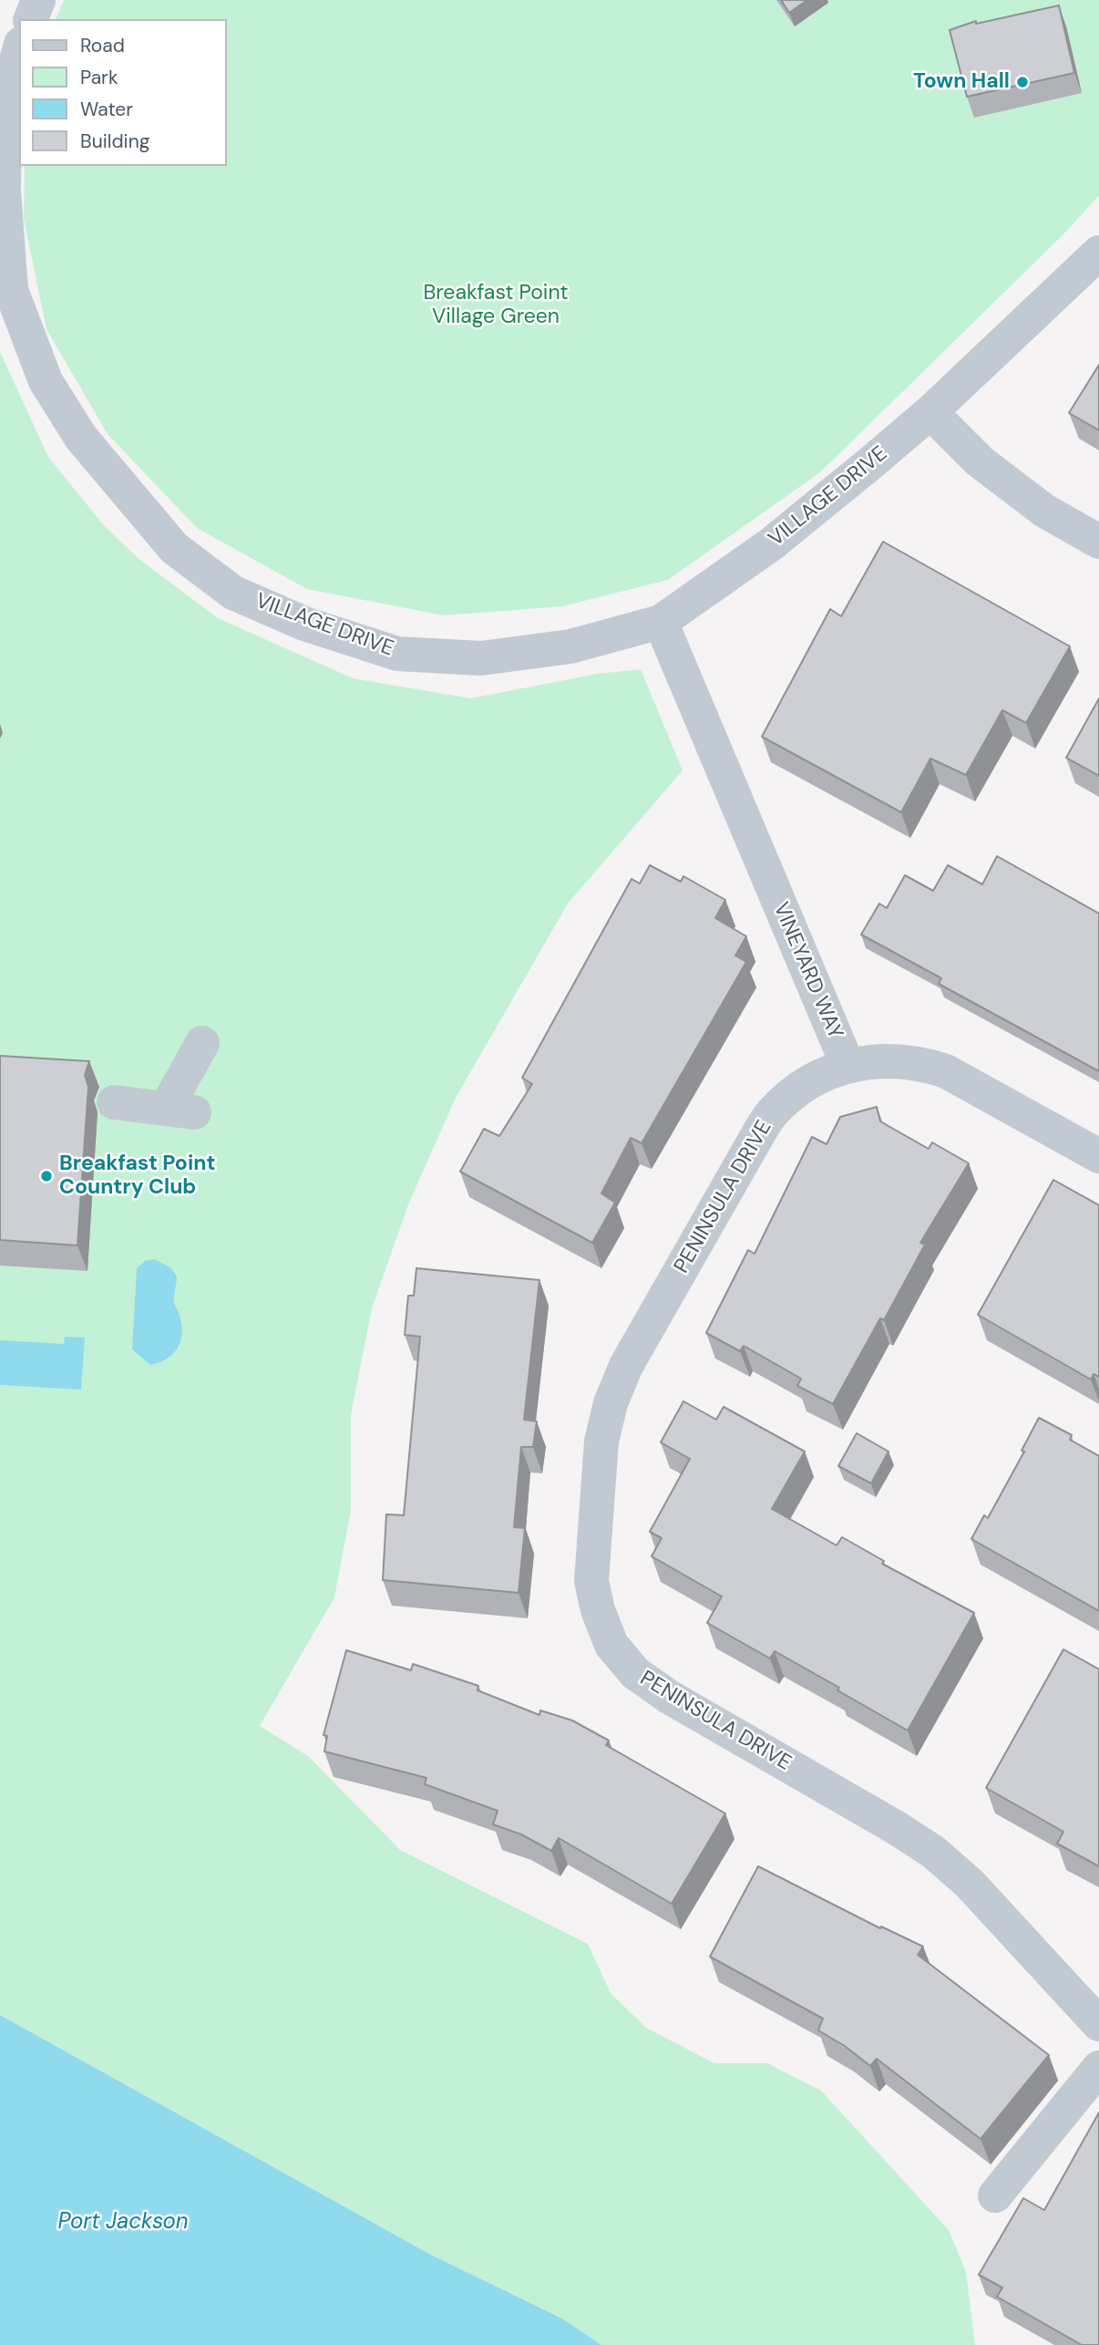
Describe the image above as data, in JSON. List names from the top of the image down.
{
  "streets": {
    "street": ["VILLAGE DRIVE", "VINEYARD WAY", "PENINSULA DRIVE"]
  },
  "crossings": [
    ["VILLAGE DRIVE", "VINEYARD WAY"],
    ["VINEYARD WAY", "PENINSULA DRIVE"]
  ],
  "water": ["Port Jackson"],
  "parks": ["Breakfast Point Village Green"],
  "places": ["Town Hall", "Breakfast Point Country Club"],
  "legend": [
    "Road",
    "Park",
    "Water",
    "Building"
  ]
}
